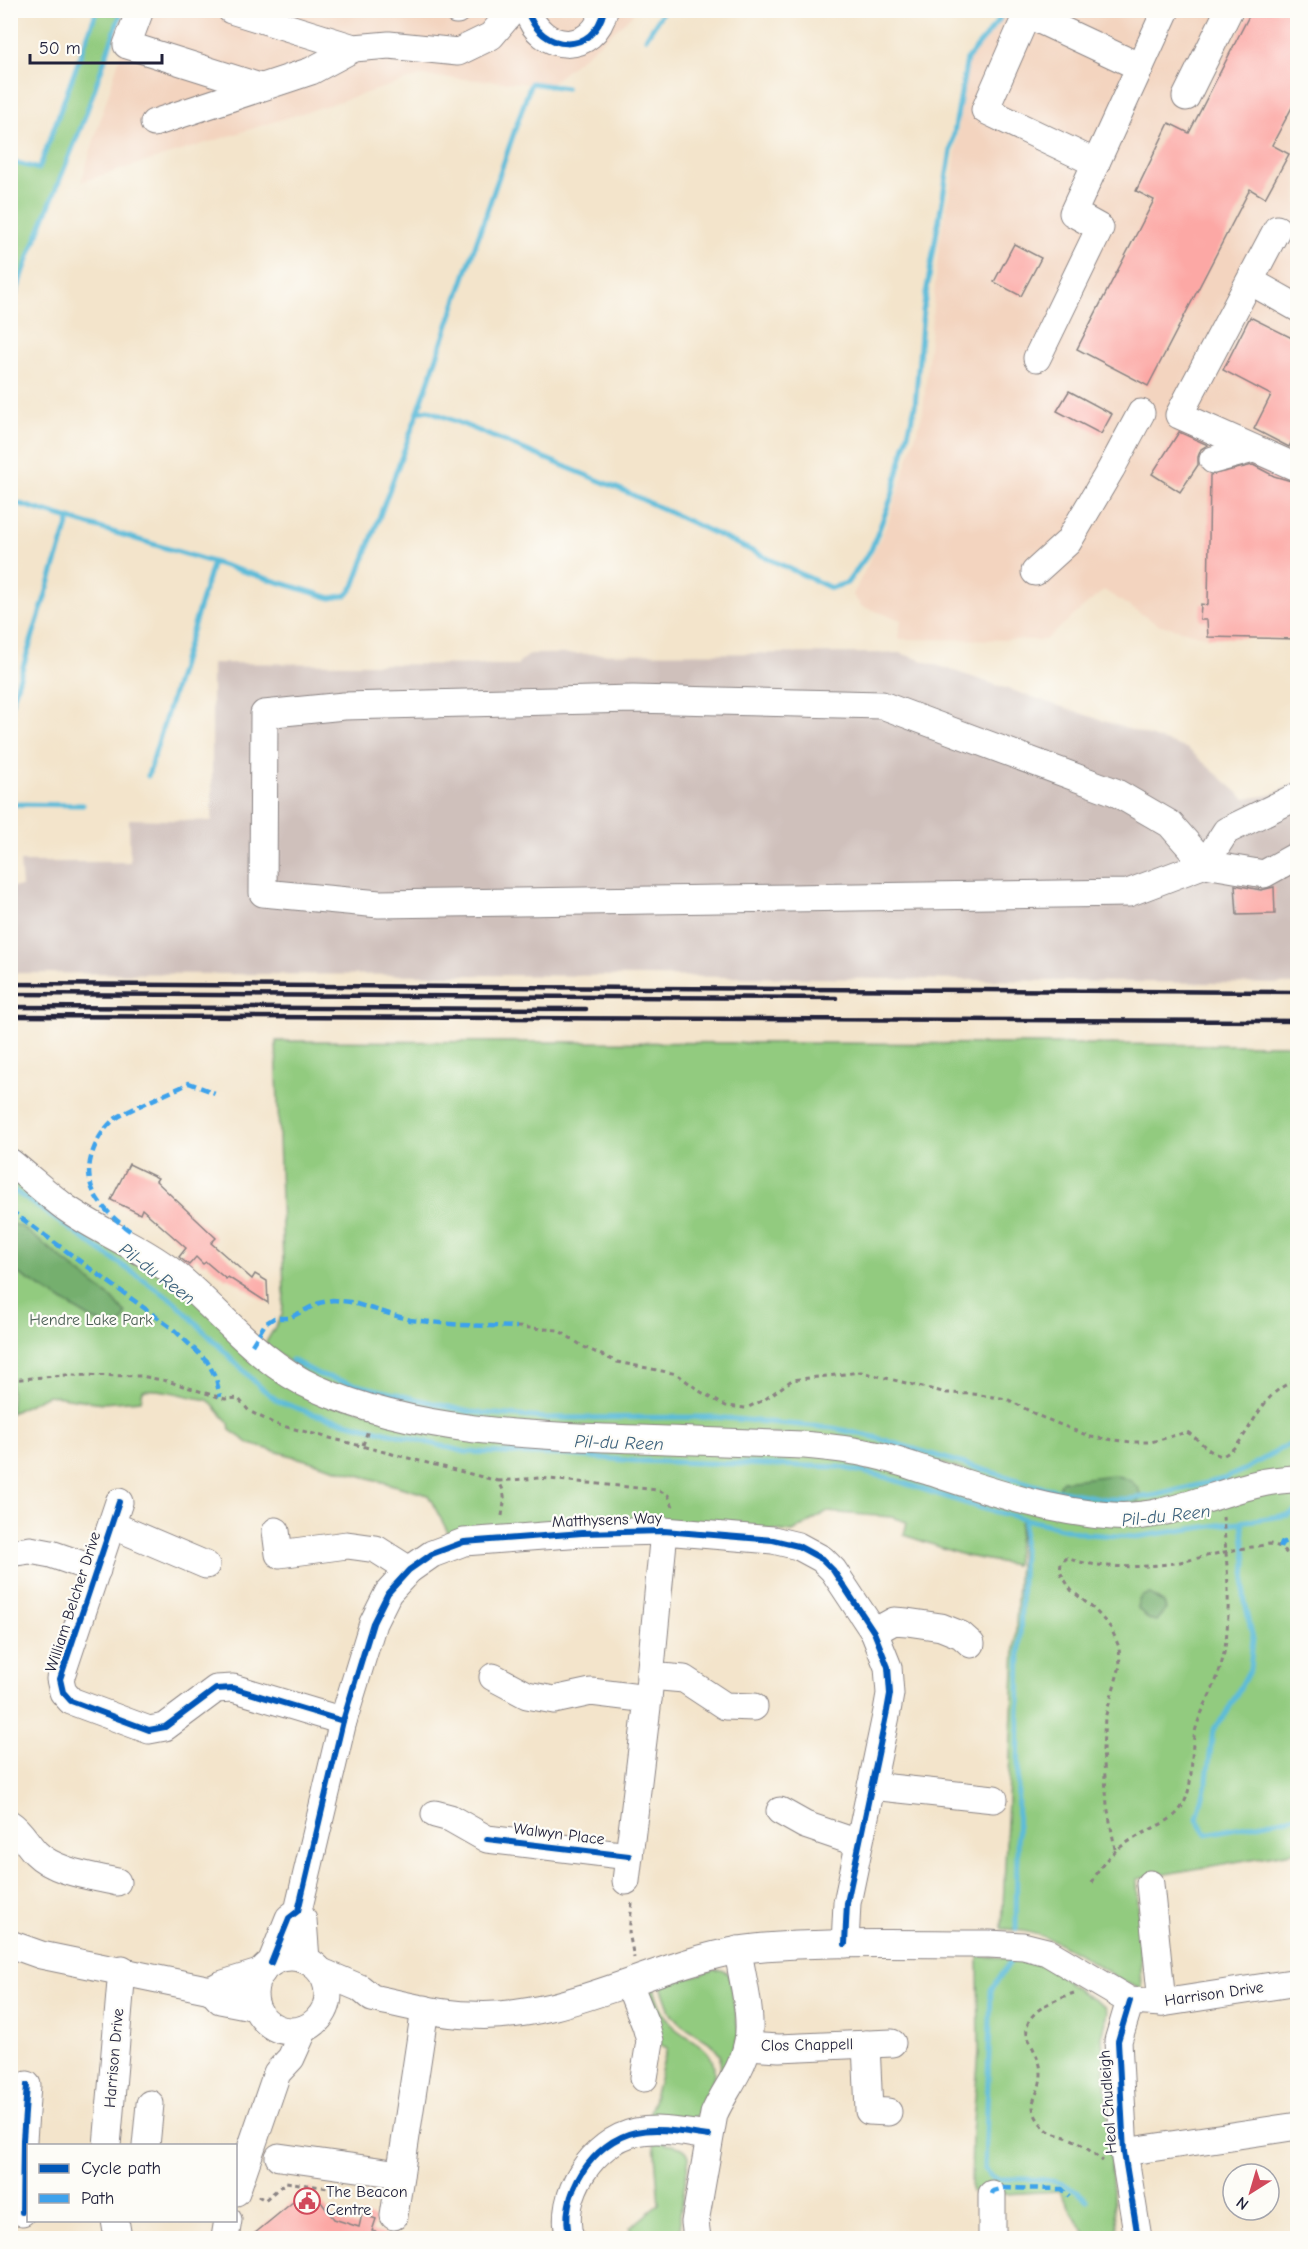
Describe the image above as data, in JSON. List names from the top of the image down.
{
  "streets": {
    "street": [
      "Matthysens Way",
      "William Belcher Drive",
      "Walwyn Place",
      "Harrison Drive",
      "Clos Chappell",
      "Heol Chudleigh"
    ]
  },
  "crossings": [
    ["Matthysens Way", "William Belcher Drive"],
    ["Harrison Drive", "Heol Chudleigh"]
  ],
  "water": ["Pil-du Reen"],
  "parks": ["Hendre Lake Park"],
  "places": {
    "public building": ["The Beacon Centre"]
  },
  "legend": ["Cycle path", "Path"],
  "scale_bar": "50 m",
  "north": "bottom left"
}
